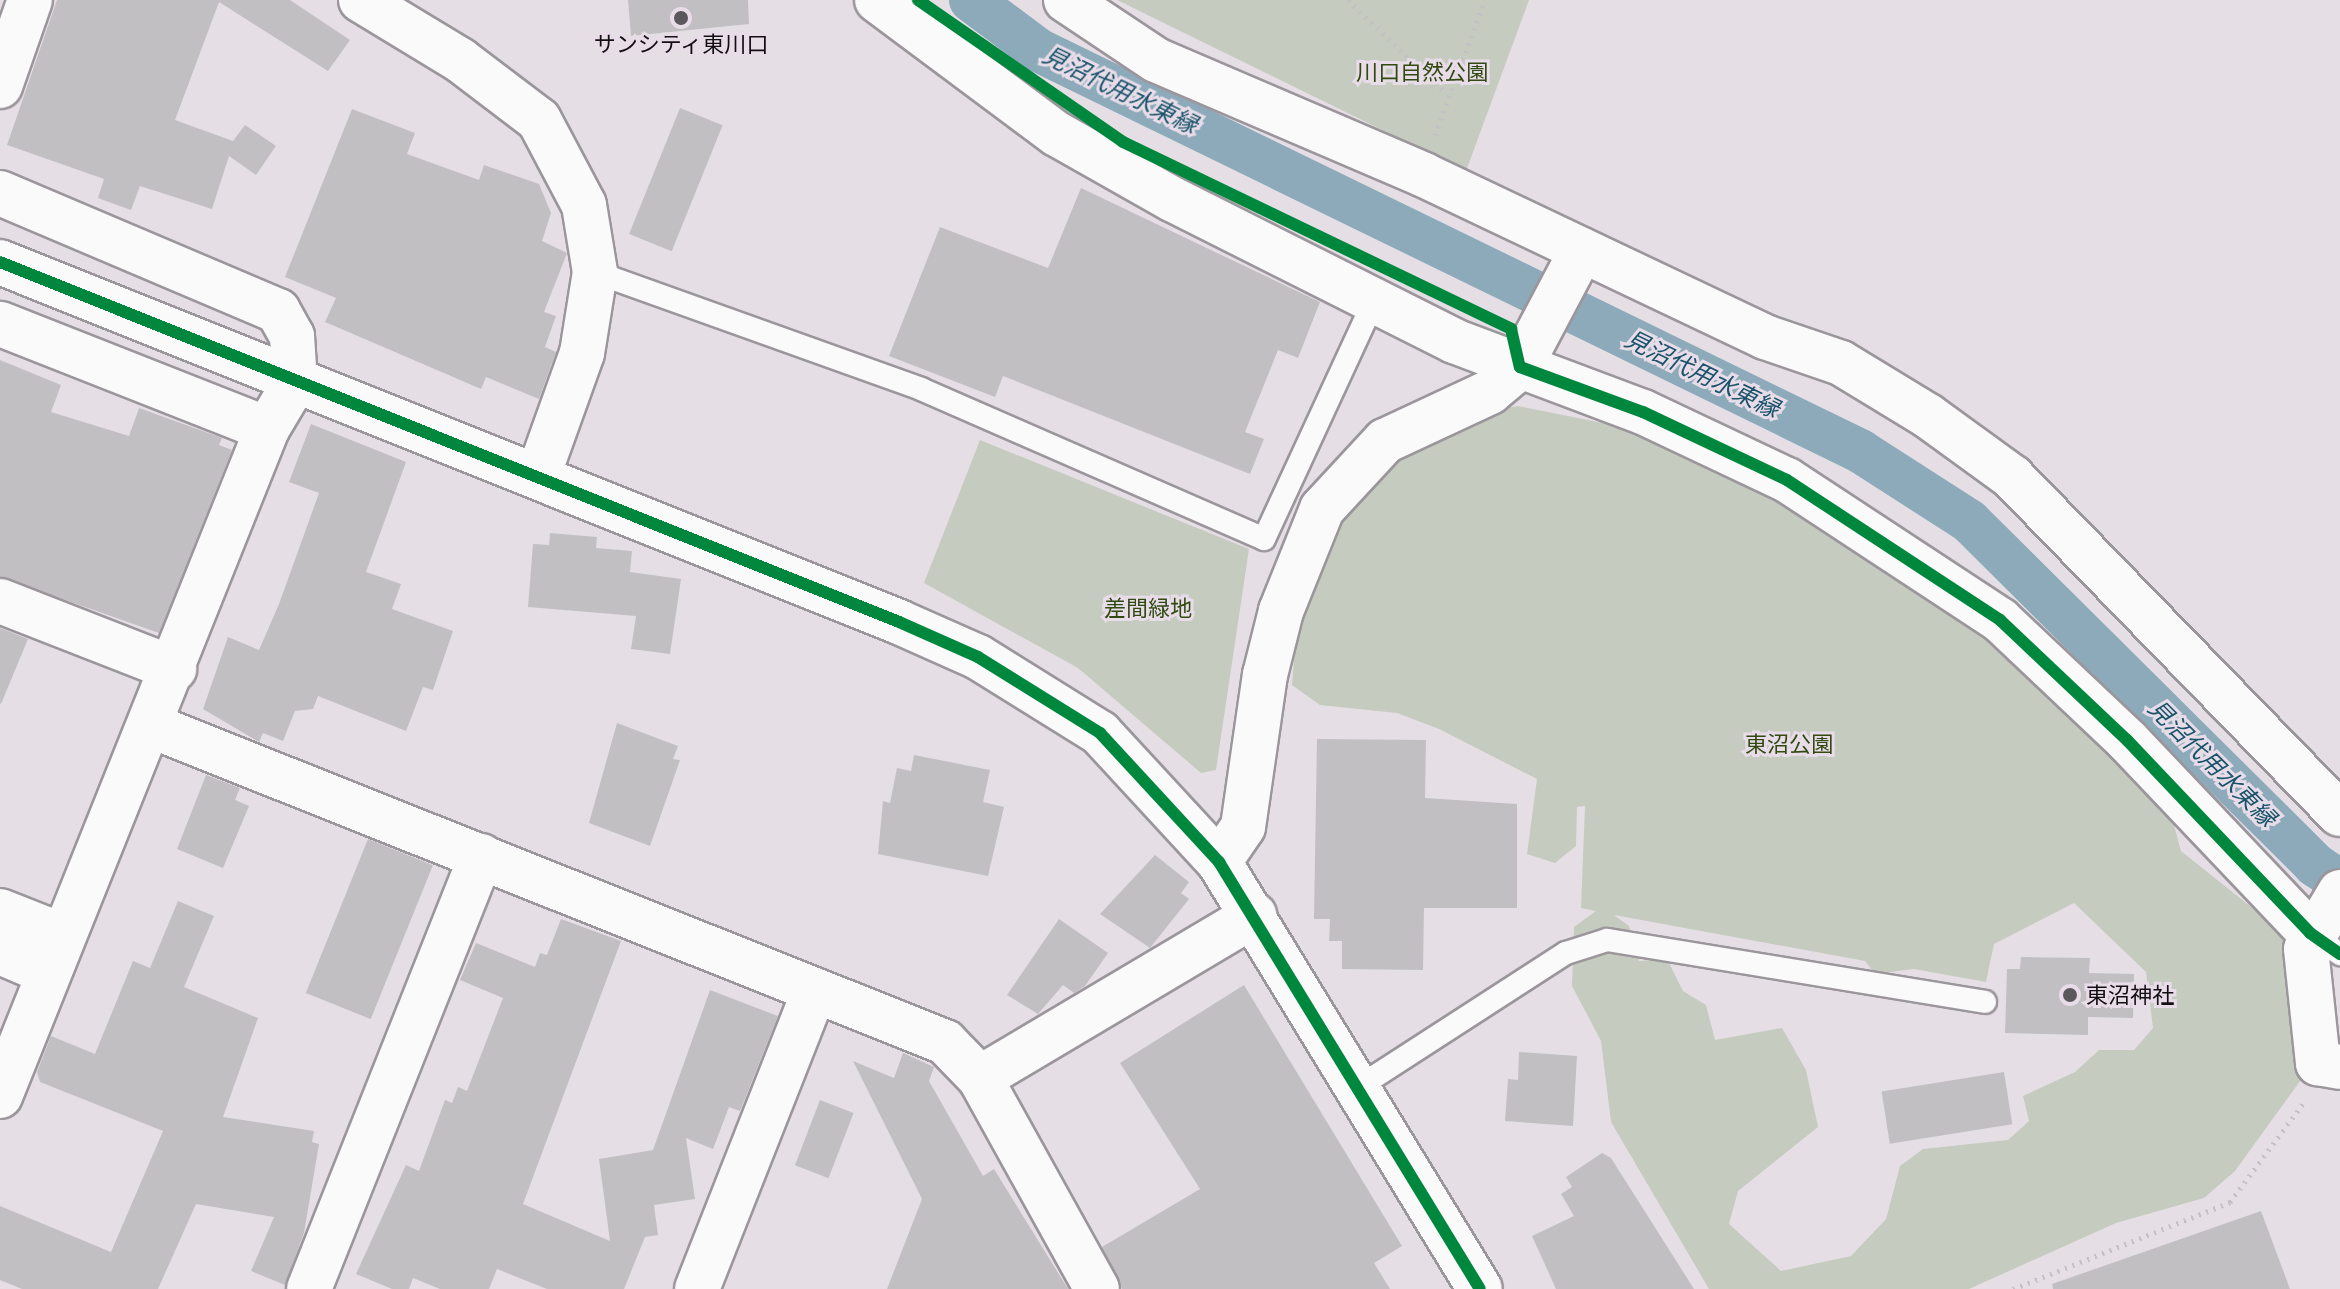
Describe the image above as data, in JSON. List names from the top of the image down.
{
  "water": ["見沼代用水東縁"],
  "parks": ["川口自然公園", "差間緑地", "東沼公園"],
  "places": ["サンシティ東川口", "東沼神社"]
}
